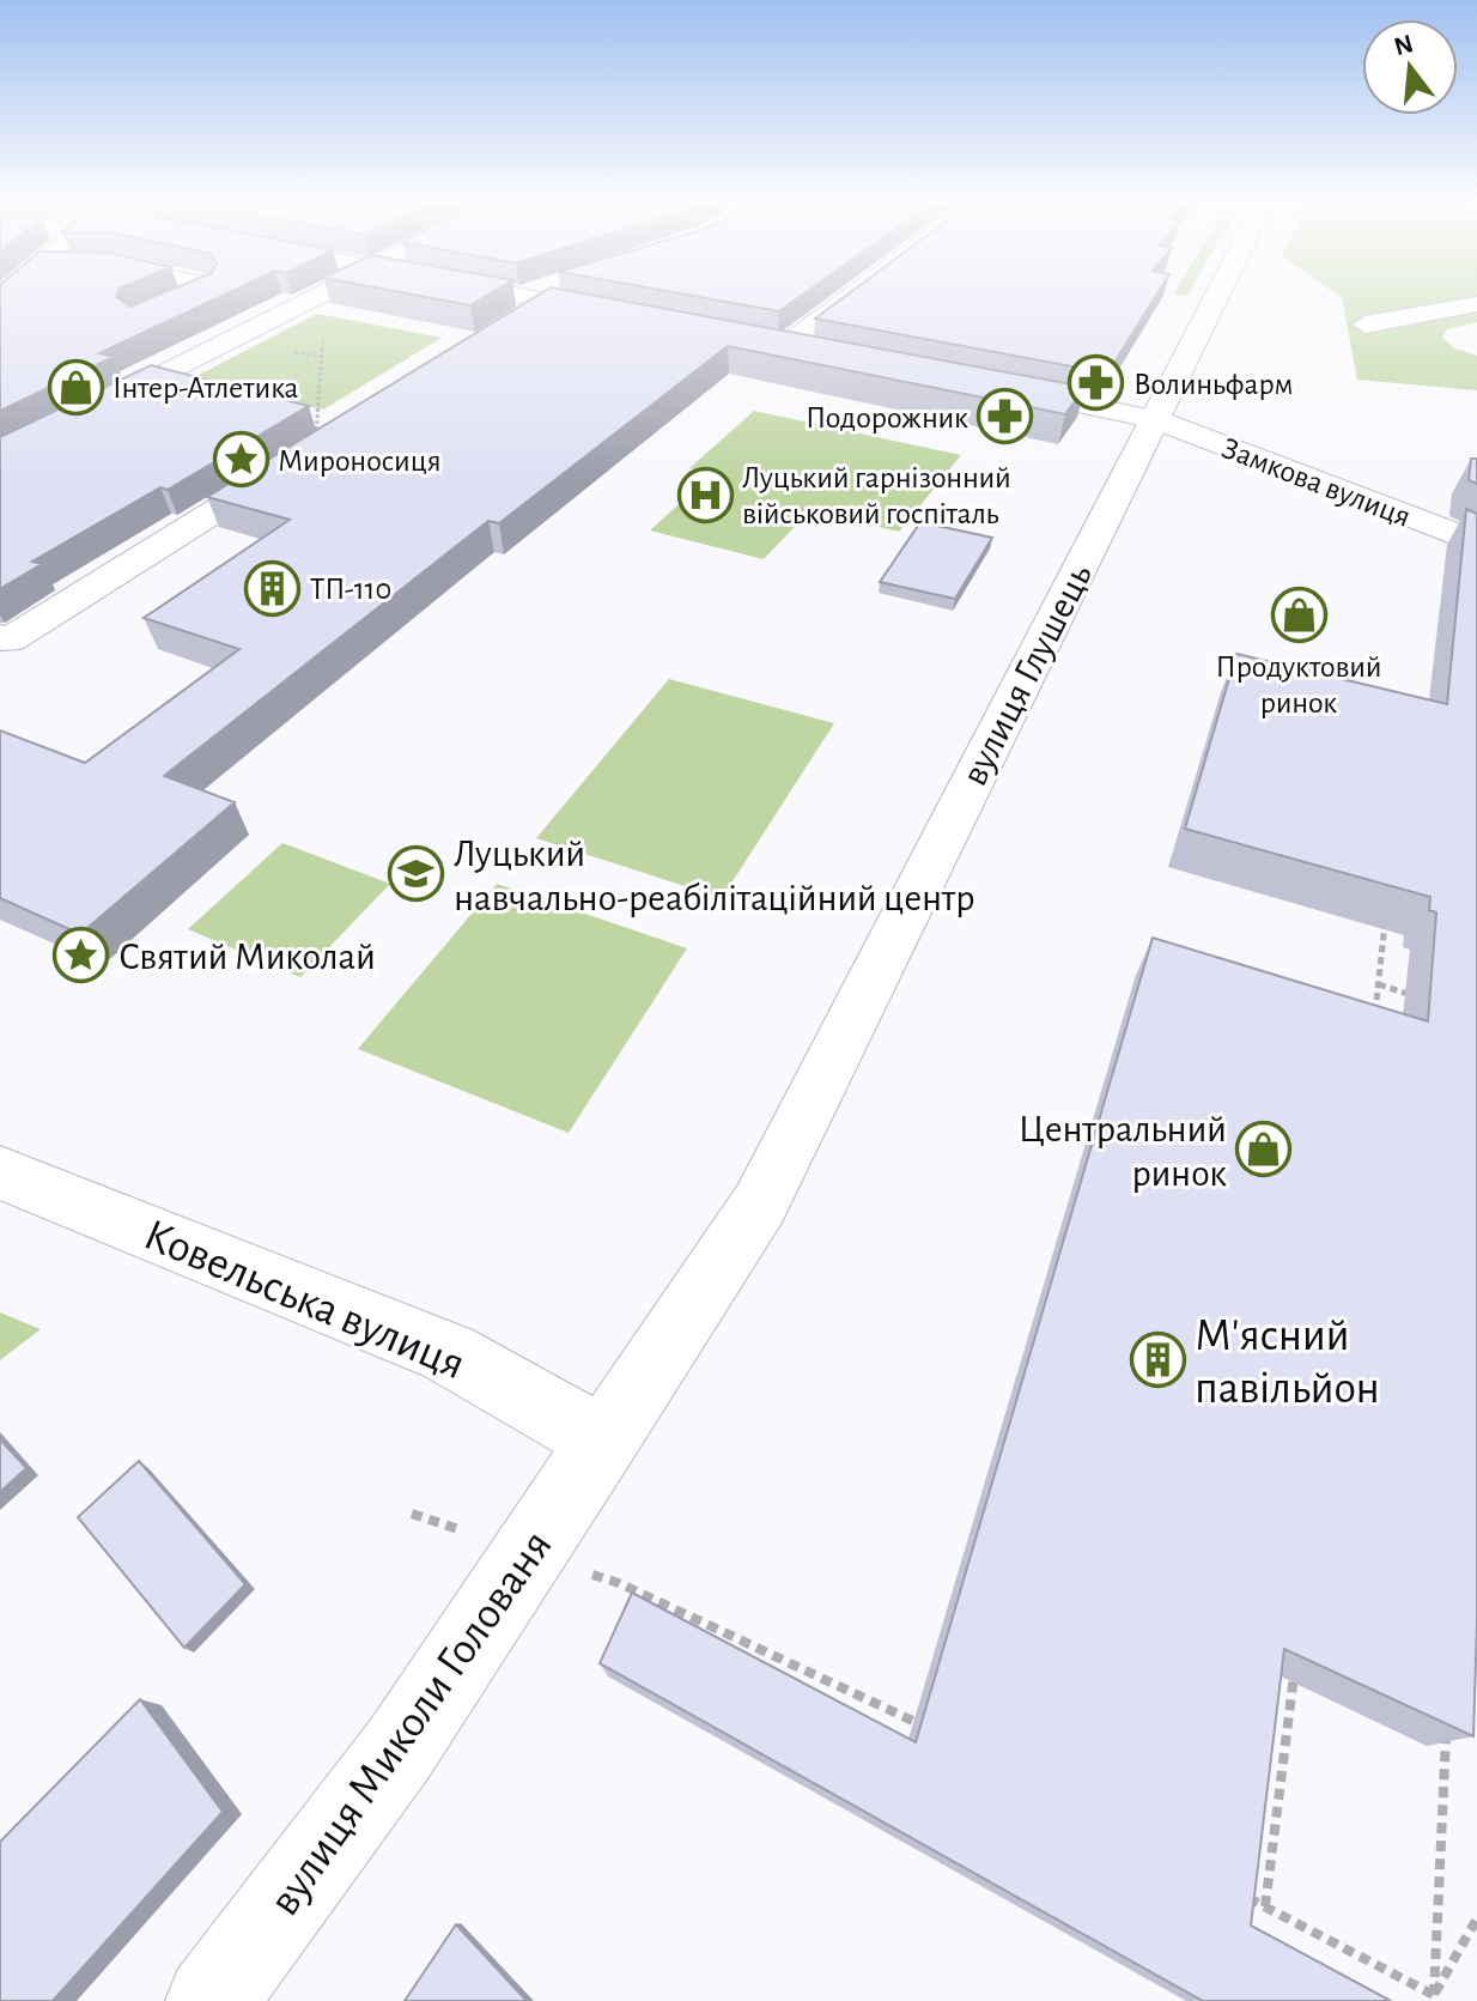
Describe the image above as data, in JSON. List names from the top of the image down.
{
  "streets": {
    "street": [
      "Замкова вулиця",
      "вулиця Глушець",
      "Ковельська вулиця",
      "вулиця Миколи Голованя"
    ]
  },
  "crossings": [
    ["Замкова вулиця", "вулиця Глушець"],
    ["вулиця Глушець", "Ковельська вулиця"],
    ["вулиця Глушець", "вулиця Миколи Голованя"],
    ["Ковельська вулиця", "вулиця Миколи Голованя"]
  ],
  "places": {
    "pharmacy": ["Волиньфарм", "Подорожник"],
    "shop": ["Інтер-Атлетика", "Продуктовий ринок", "Центральний ринок"],
    "place": ["Мироносиця", "Святий Миколай"],
    "hospital": ["Луцький гарнізонний військовий госпіталь"],
    "building": ["ТП-110", "М'ясний павільйон"],
    "school or university": ["Луцький навчально-реабілітаційний центр"]
  },
  "north": "top"
}
